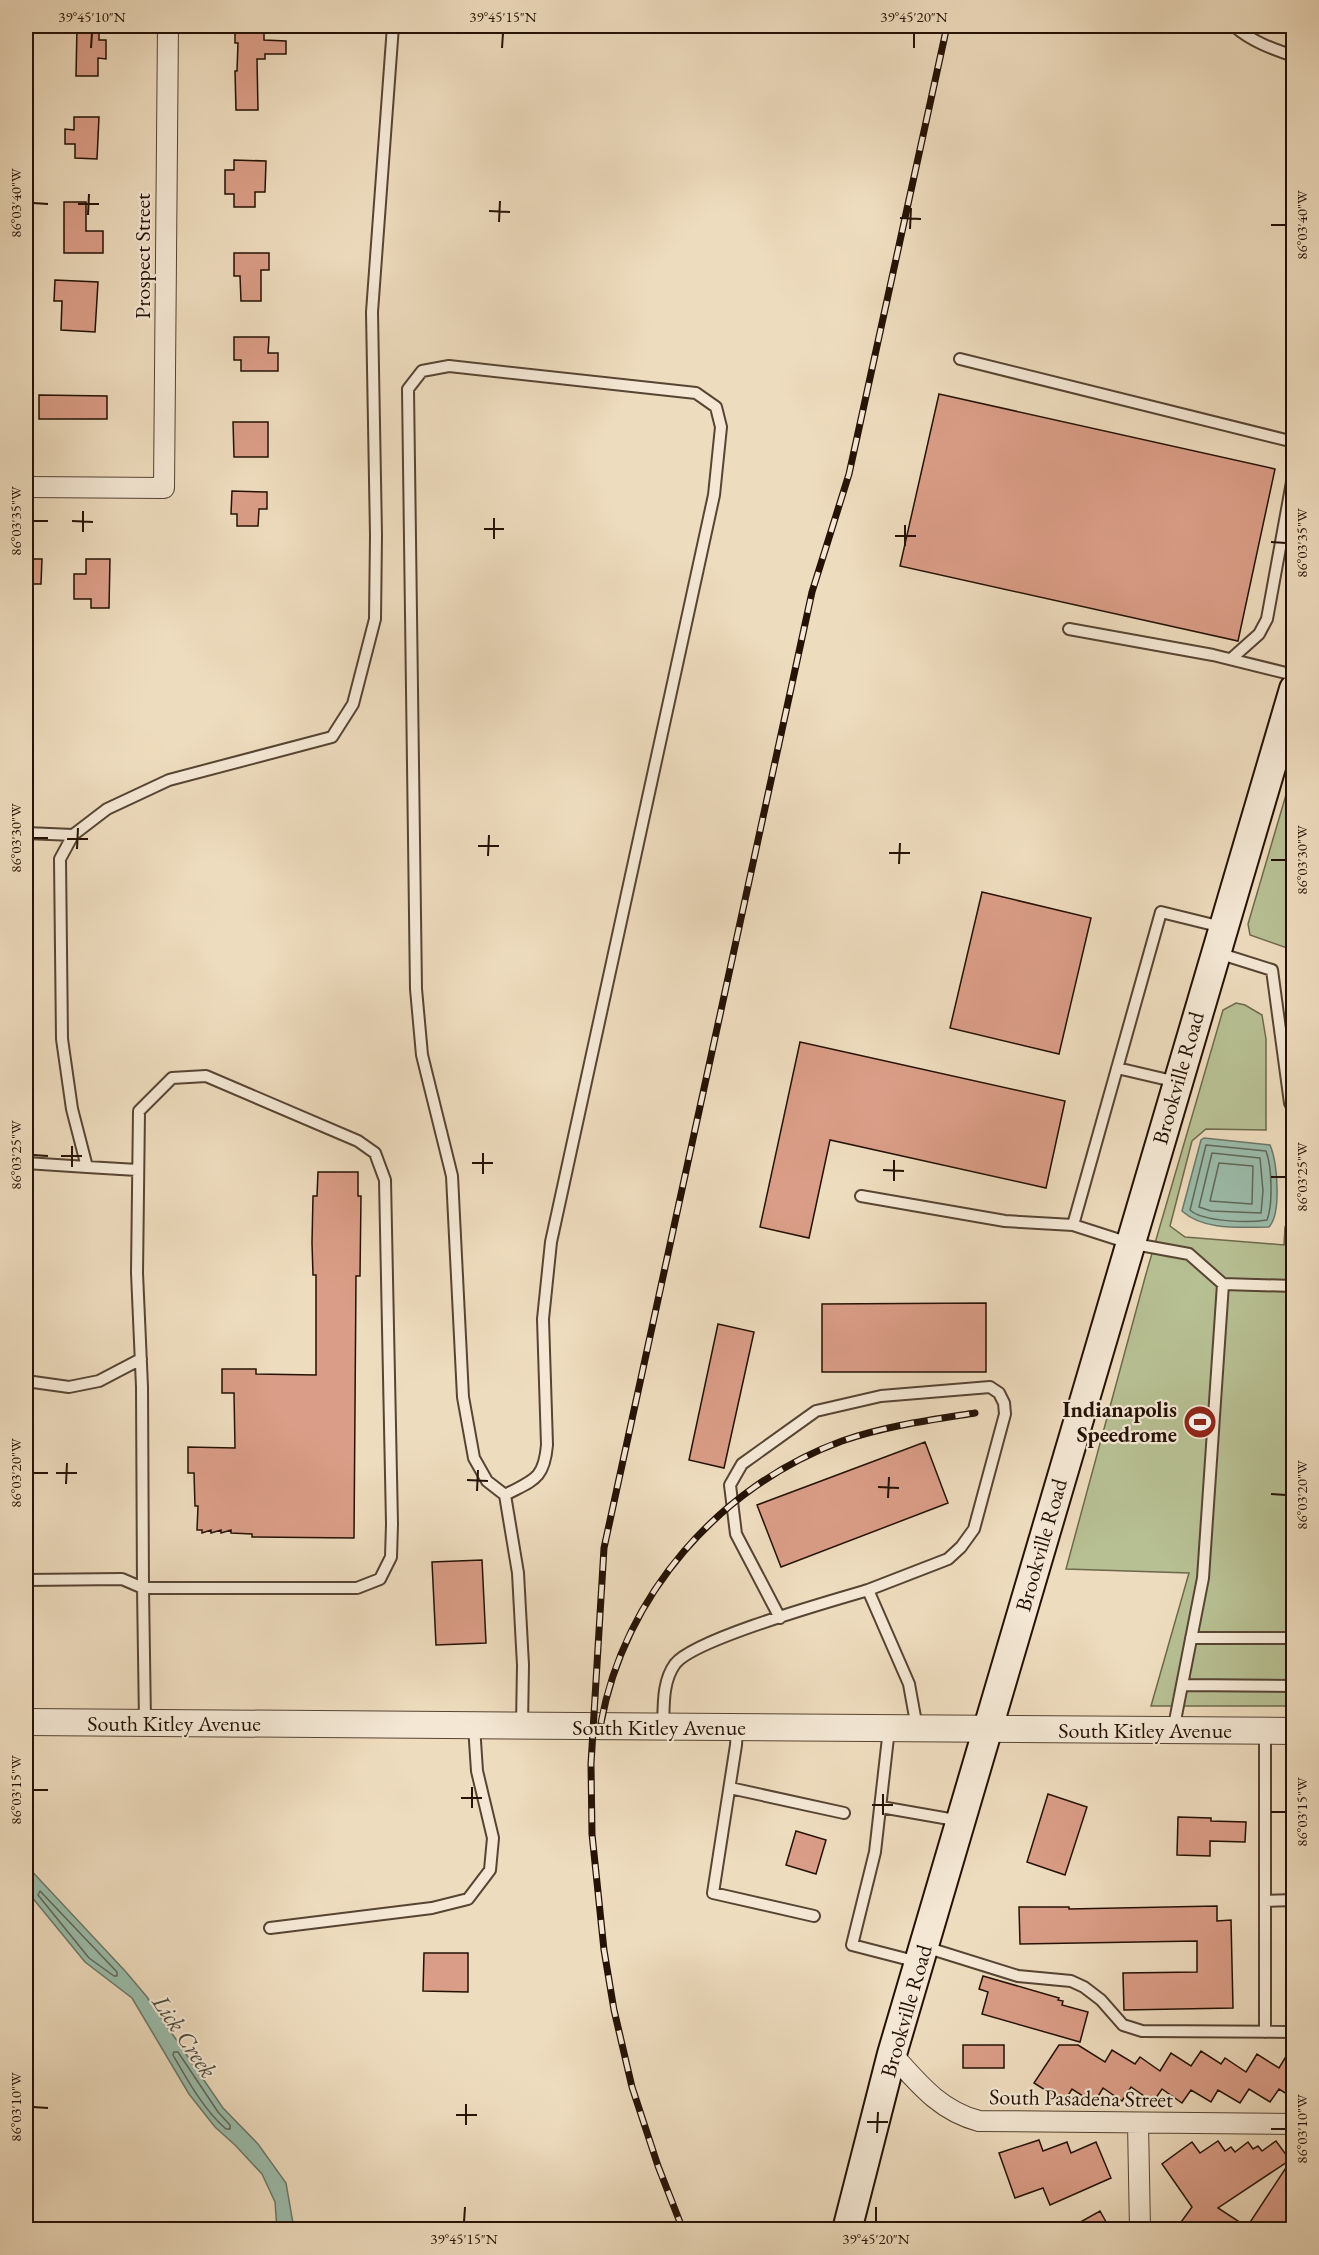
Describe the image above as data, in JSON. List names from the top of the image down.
{
  "streets": {
    "main road": ["Brookville Road"],
    "street": ["Prospect Street", "South Kitley Avenue", "South Pasadena Street"]
  },
  "crossings": [
    ["Brookville Road", "South Kitley Avenue"],
    ["Brookville Road", "South Pasadena Street"]
  ],
  "water": ["Lick Creek"],
  "places": {
    "sports": ["Indianapolis Speedrome"]
  },
  "coordinates": [
    "39°45'10\"N",
    "39°45'15\"N",
    "39°45'20\"N",
    "86°03'40\"W",
    "86°03'35\"W",
    "86°03'30\"W",
    "86°03'25\"W",
    "86°03'20\"W",
    "86°03'15\"W",
    "86°03'10\"W"
  ]
}
